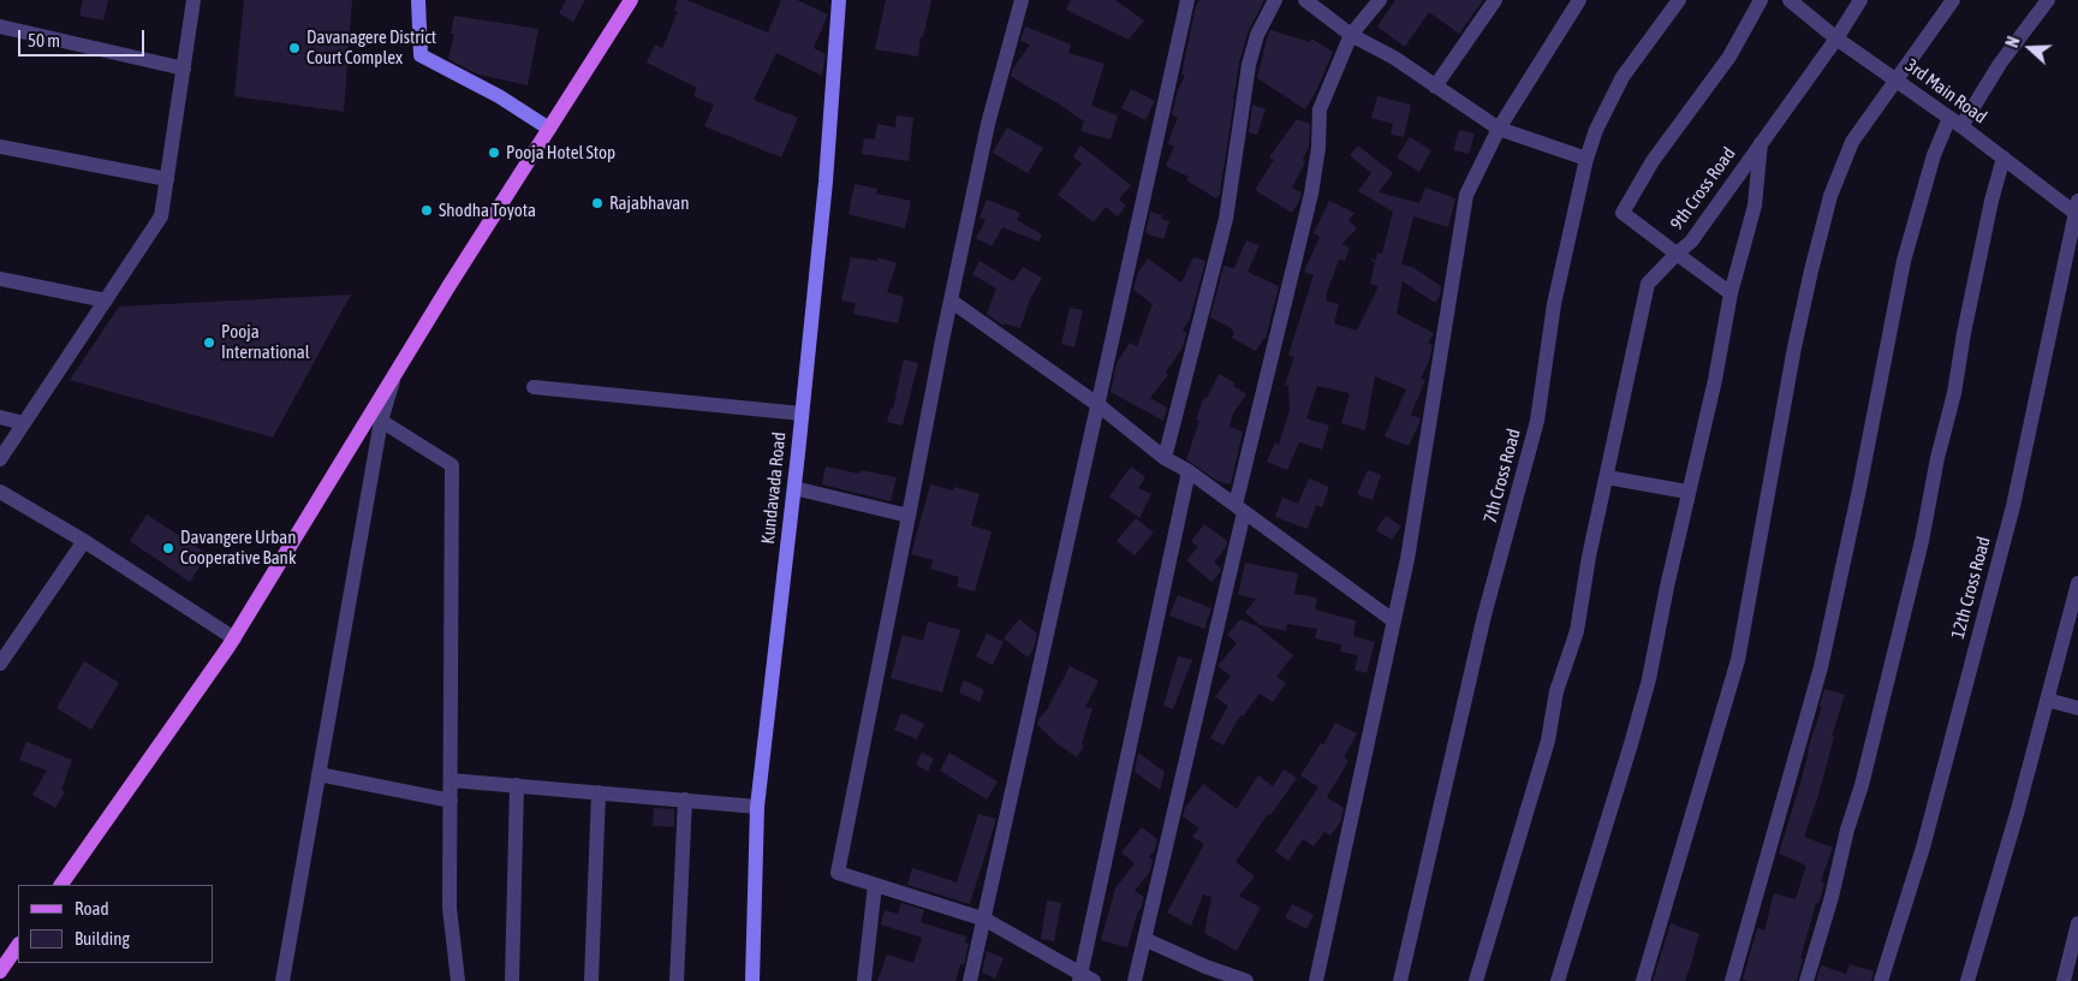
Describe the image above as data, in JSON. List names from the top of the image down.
{
  "streets": {
    "street": [
      "3rd Main Road",
      "9th Cross Road",
      "7th Cross Road",
      "Kundavada Road",
      "12th Cross Road"
    ]
  },
  "crossings": [
    ["3rd Main Road", "9th Cross Road"],
    ["3rd Main Road", "12th Cross Road"]
  ],
  "places": [
    "Davanagere District Court Complex",
    "Pooja Hotel Stop",
    "Rajabhavan",
    "Shodha Toyota",
    "Pooja International",
    "Davangere Urban Cooperative Bank"
  ],
  "legend": ["Road", "Building"],
  "scale_bar": "50 m",
  "north": "left"
}
